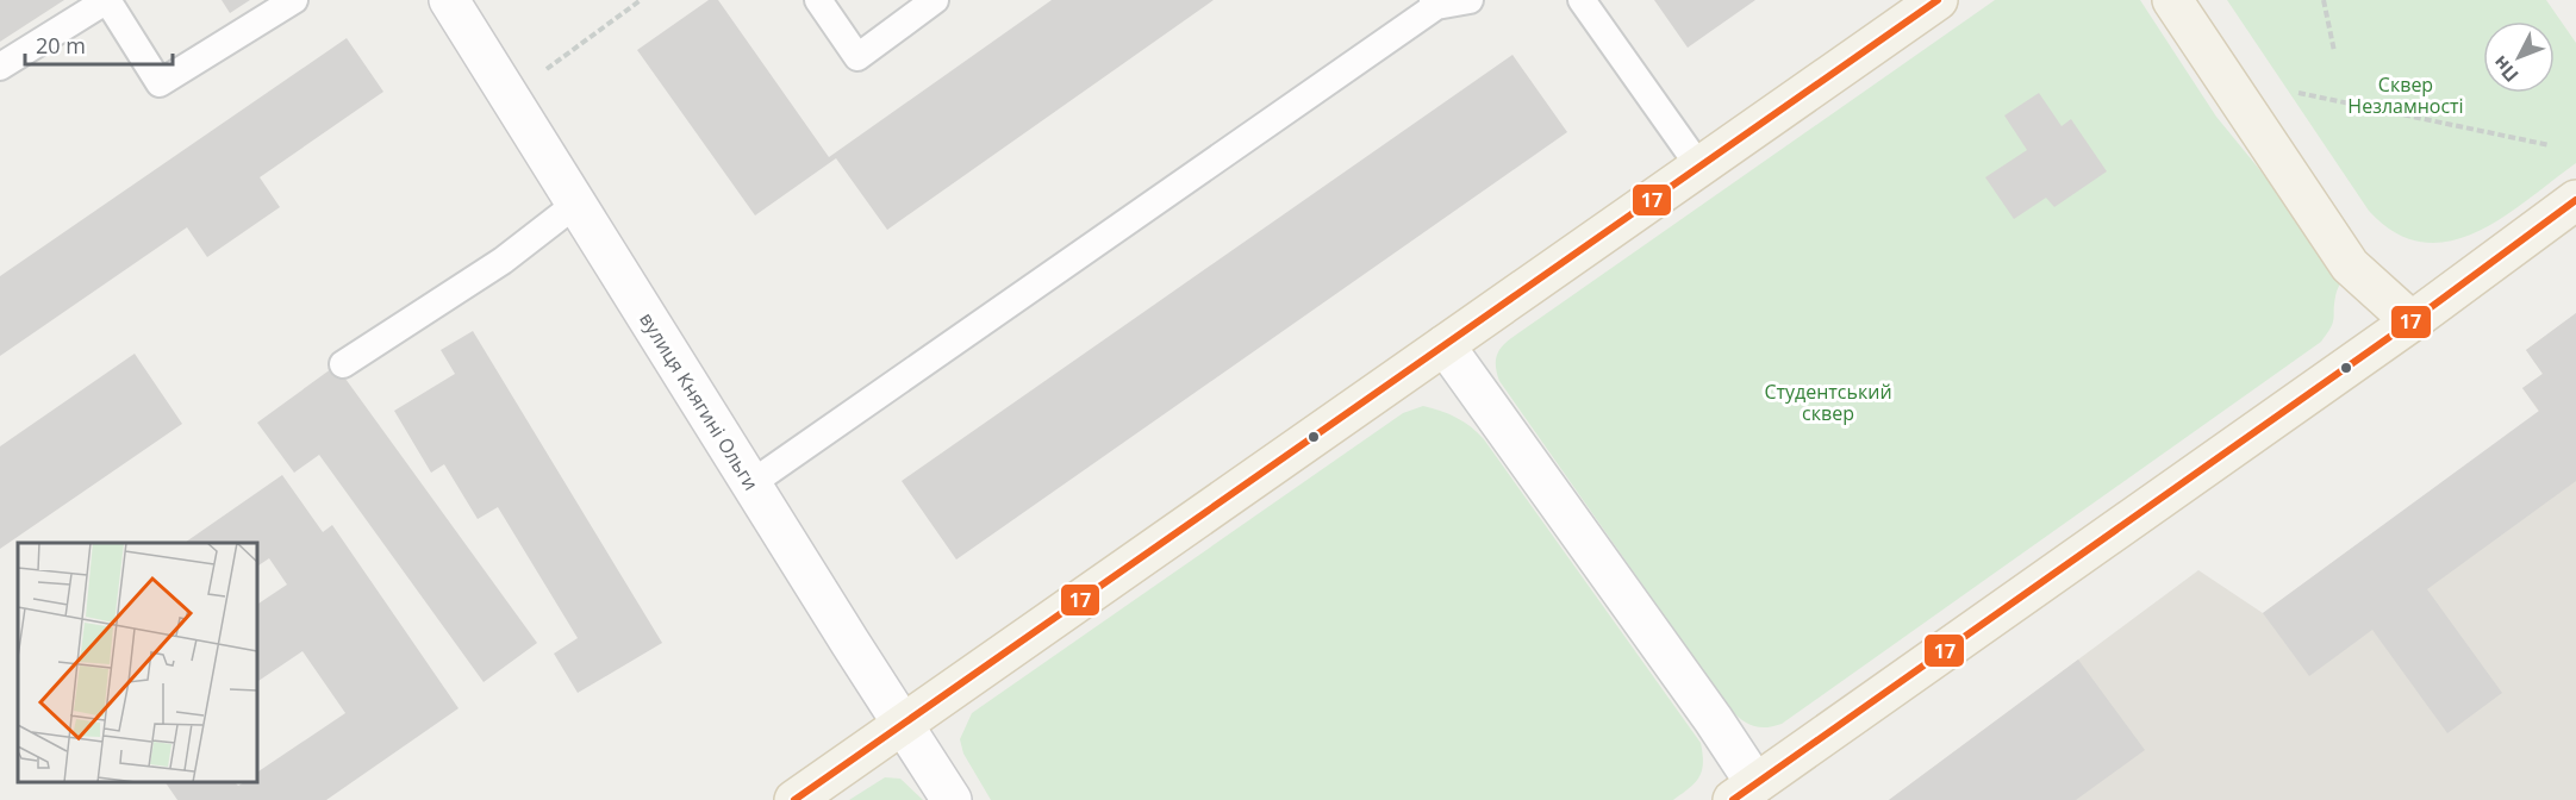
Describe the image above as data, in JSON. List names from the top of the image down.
{
  "streets": {
    "street": ["вулиця Княгині Ольги"]
  },
  "parks": ["Сквер Незламності", "Студентський сквер"],
  "lines": ["transit line 17"],
  "scale_bar": "20 m",
  "north": "bottom left"
}
